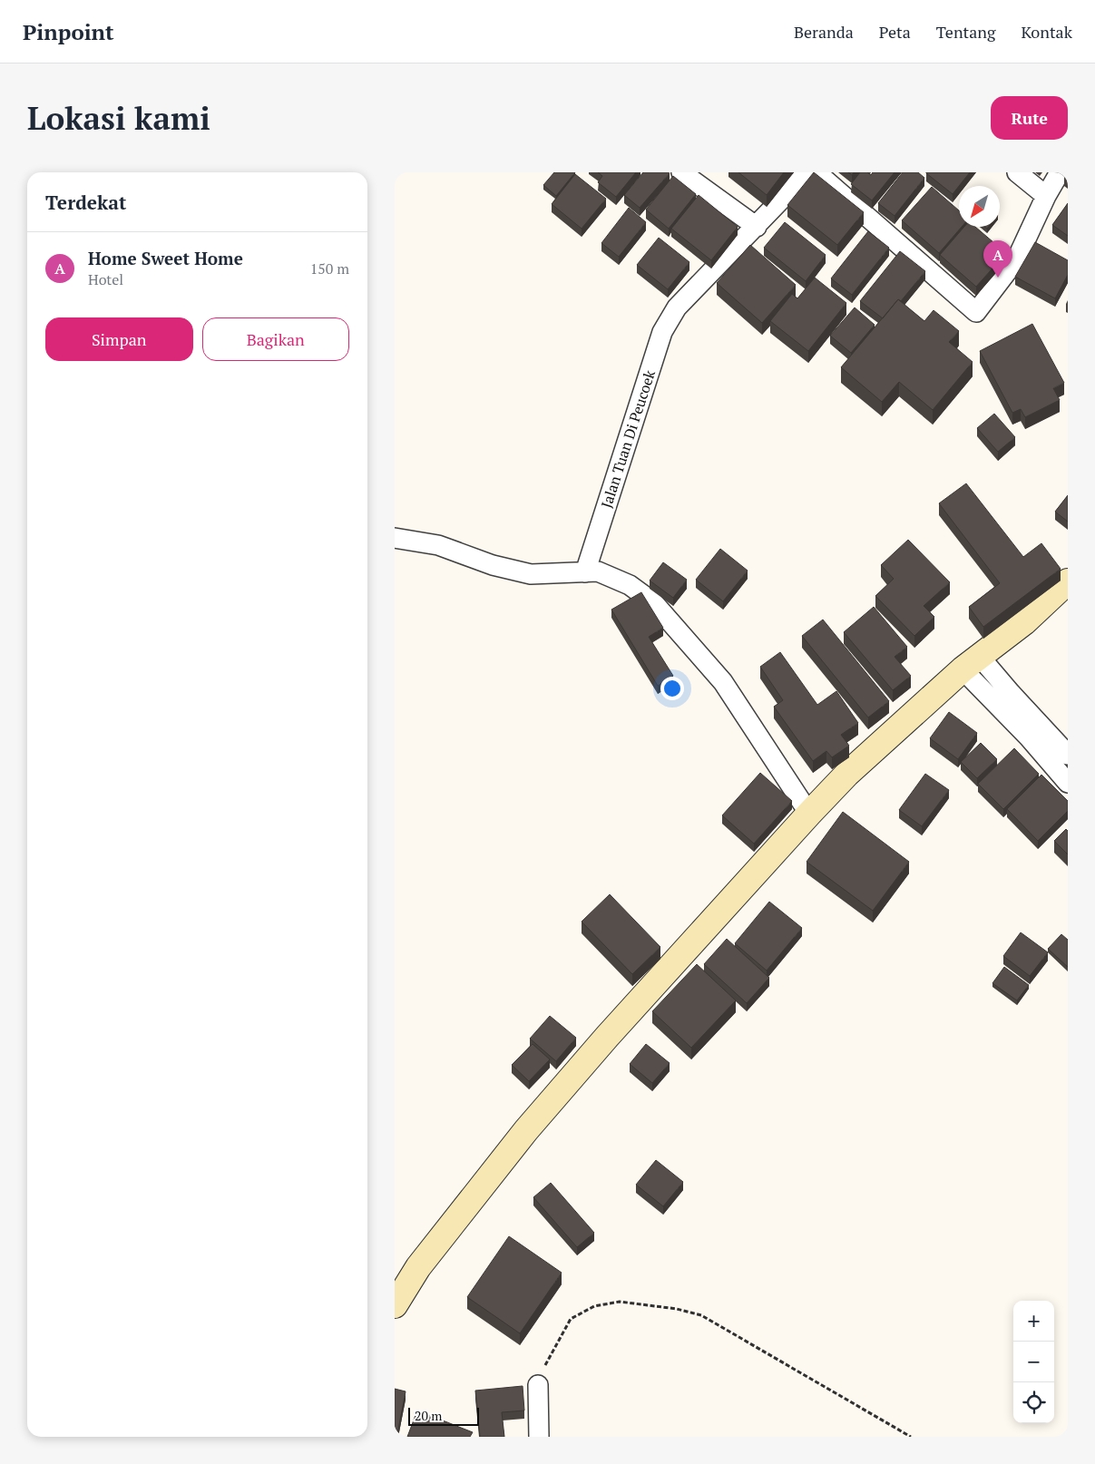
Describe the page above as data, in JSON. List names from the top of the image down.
{
  "streets": {
    "street": ["Jalan Tuan Di Peucoek"]
  },
  "scale_bar": "20 m",
  "north": "bottom left",
  "page": {
    "header": "Pinpoint",
    "nav": [
      "Beranda",
      "Peta",
      "Tentang",
      "Kontak"
    ],
    "buttons": [
      "Rute",
      ["Simpan", "Bagikan"]
    ],
    "title": "Lokasi kami",
    "heading": "Terdekat",
    "list": [
      {
        "mark": "A",
        "name": "Home Sweet Home",
        "note": "Hotel",
        "value": "150 m"
      }
    ],
    "pins": "A",
    "map_buttons": ["+", "−"],
    "scale": "20 m"
  }
}
